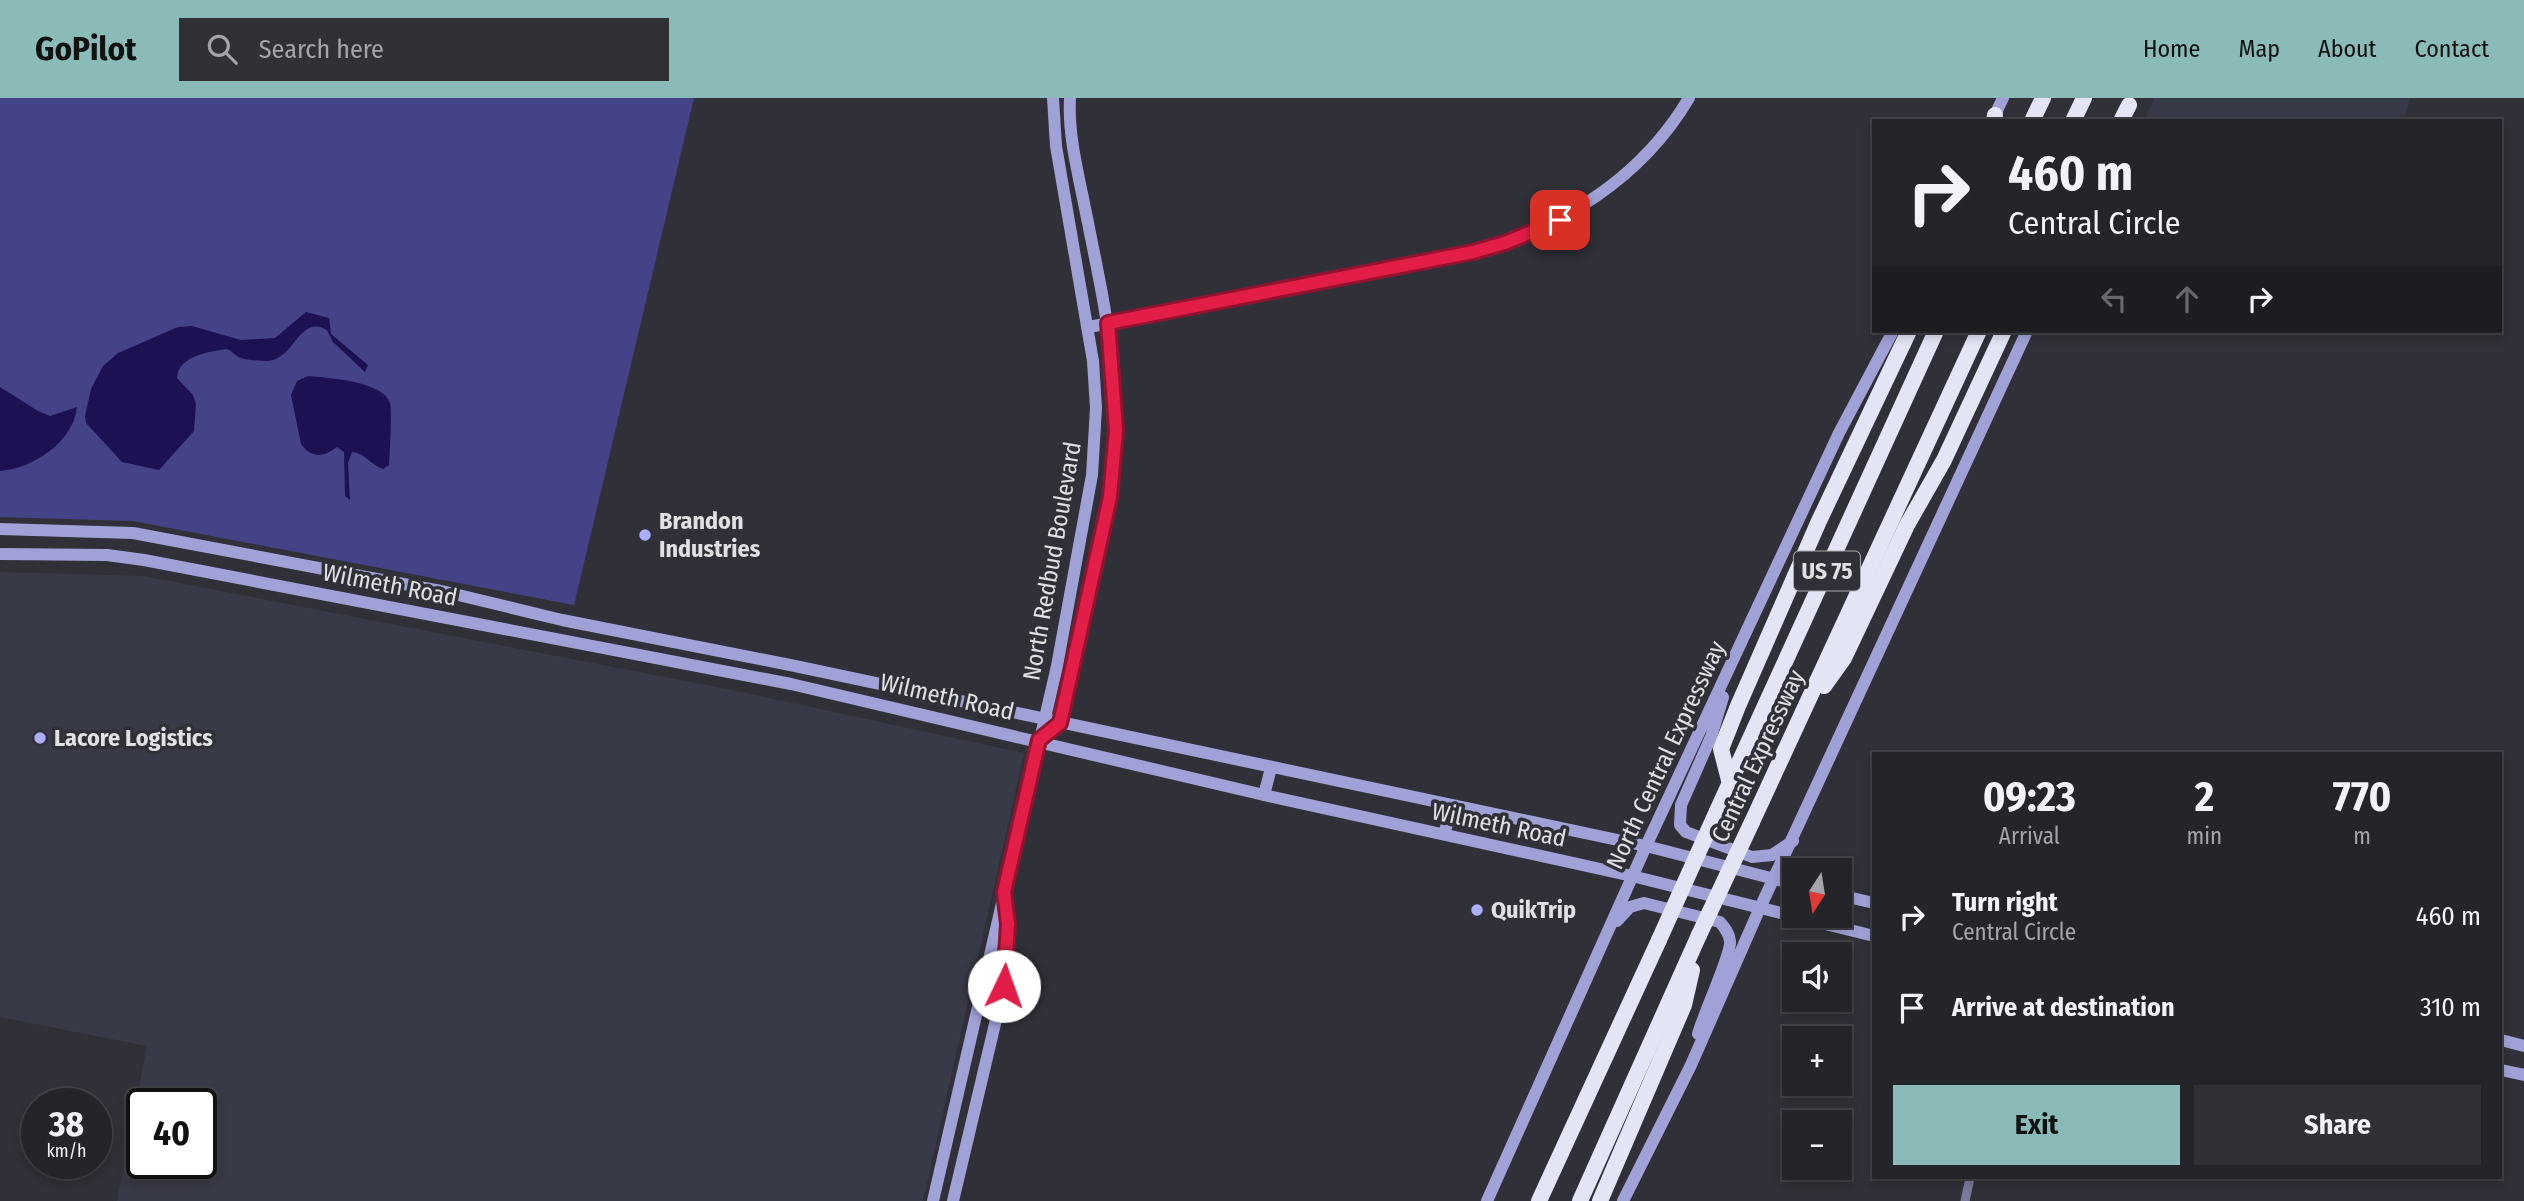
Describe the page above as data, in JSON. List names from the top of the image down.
{
  "streets": {
    "highway": ["US 75", "Central Expressway"],
    "main road": ["North Redbud Boulevard", "Wilmeth Road", "North Central Expressway"]
  },
  "crossings": [
    ["North Redbud Boulevard", "Wilmeth Road"],
    ["Wilmeth Road", "North Central Expressway"]
  ],
  "places": ["Brandon Industries", "Lacore Logistics", "QuikTrip"],
  "north": "bottom",
  "page": {
    "header": "GoPilot",
    "search": "Search here",
    "nav": [
      "Home",
      "Map",
      "About",
      "Contact"
    ],
    "turn": ["460 m", "Central Circle"],
    "eta": [
      "09:23",
      "Arrival",
      "2",
      "min",
      "770",
      "m"
    ],
    "map_buttons": ["+", "−"],
    "list": [
      {
        "name": "Turn right",
        "note": "Central Circle",
        "value": "460 m"
      },
      {
        "name": "Arrive at destination",
        "value": "310 m"
      }
    ],
    "buttons": ["Exit", "Share"],
    "speed": "38 km/h",
    "limit": "40"
  }
}
